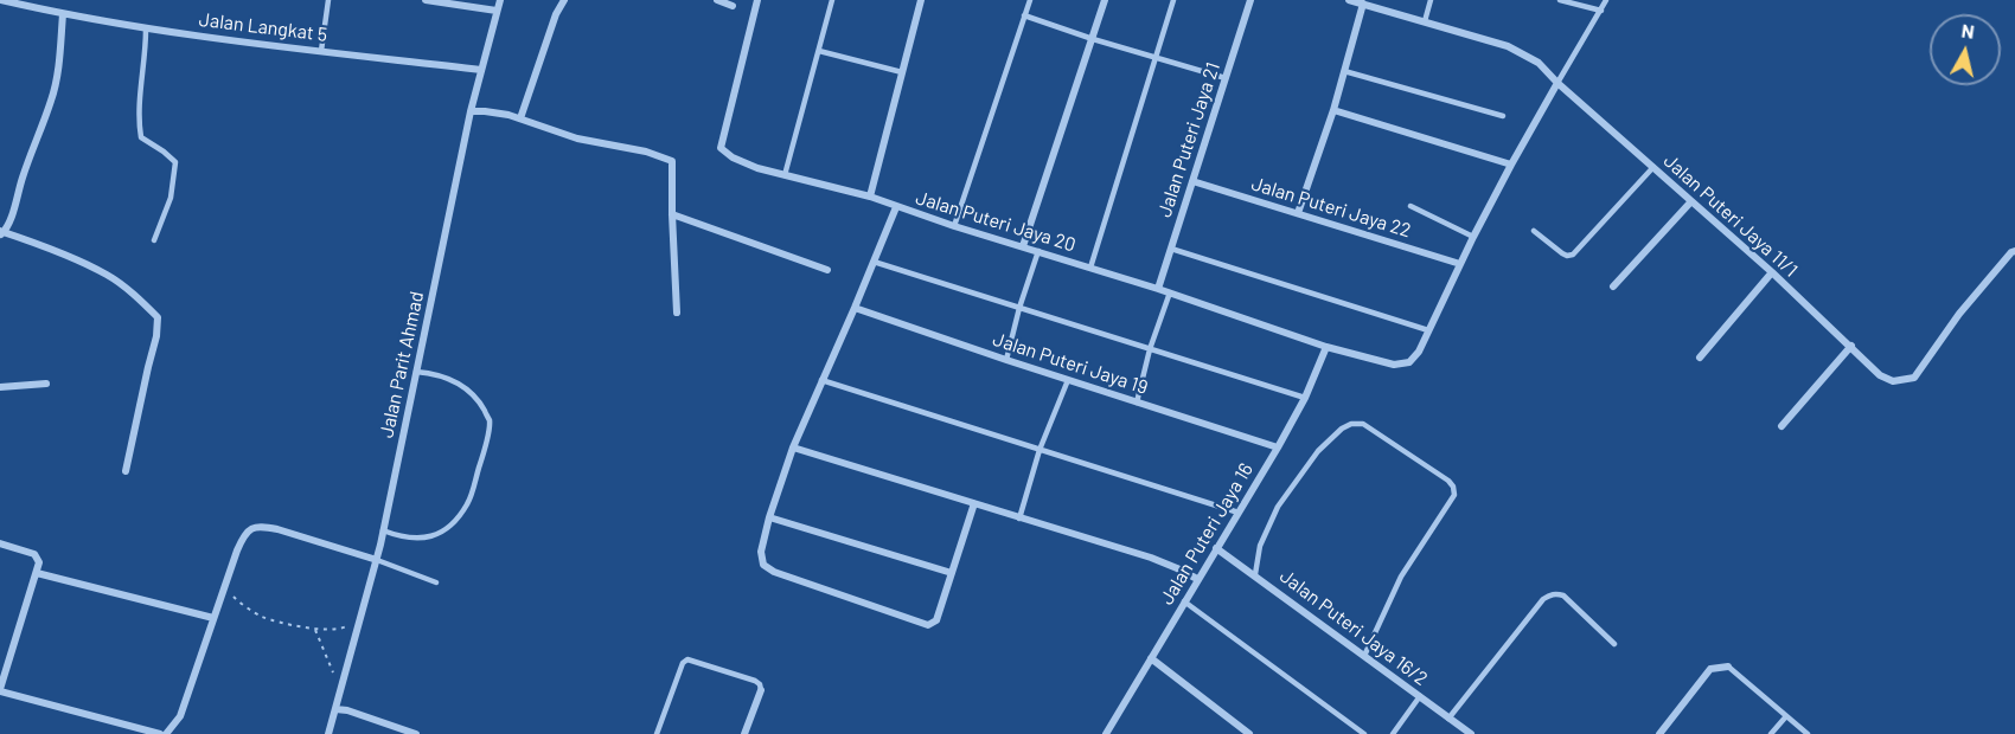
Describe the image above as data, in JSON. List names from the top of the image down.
{
  "streets": {
    "street": [
      "Jalan Langkat 5",
      "Jalan Puteri Jaya 21",
      "Jalan Puteri Jaya 22",
      "Jalan Puteri Jaya 11/1",
      "Jalan Puteri Jaya 20",
      "Jalan Puteri Jaya 19",
      "Jalan Parit Ahmad",
      "Jalan Puteri Jaya 16",
      "Jalan Puteri Jaya 16/2"
    ]
  },
  "crossings": [
    ["Jalan Langkat 5", "Jalan Parit Ahmad"],
    ["Jalan Puteri Jaya 21", "Jalan Puteri Jaya 22"],
    ["Jalan Puteri Jaya 21", "Jalan Puteri Jaya 20"],
    ["Jalan Puteri Jaya 20", "Jalan Puteri Jaya 16"],
    ["Jalan Puteri Jaya 19", "Jalan Puteri Jaya 16"],
    ["Jalan Puteri Jaya 16", "Jalan Puteri Jaya 16/2"]
  ],
  "north": "top"
}
